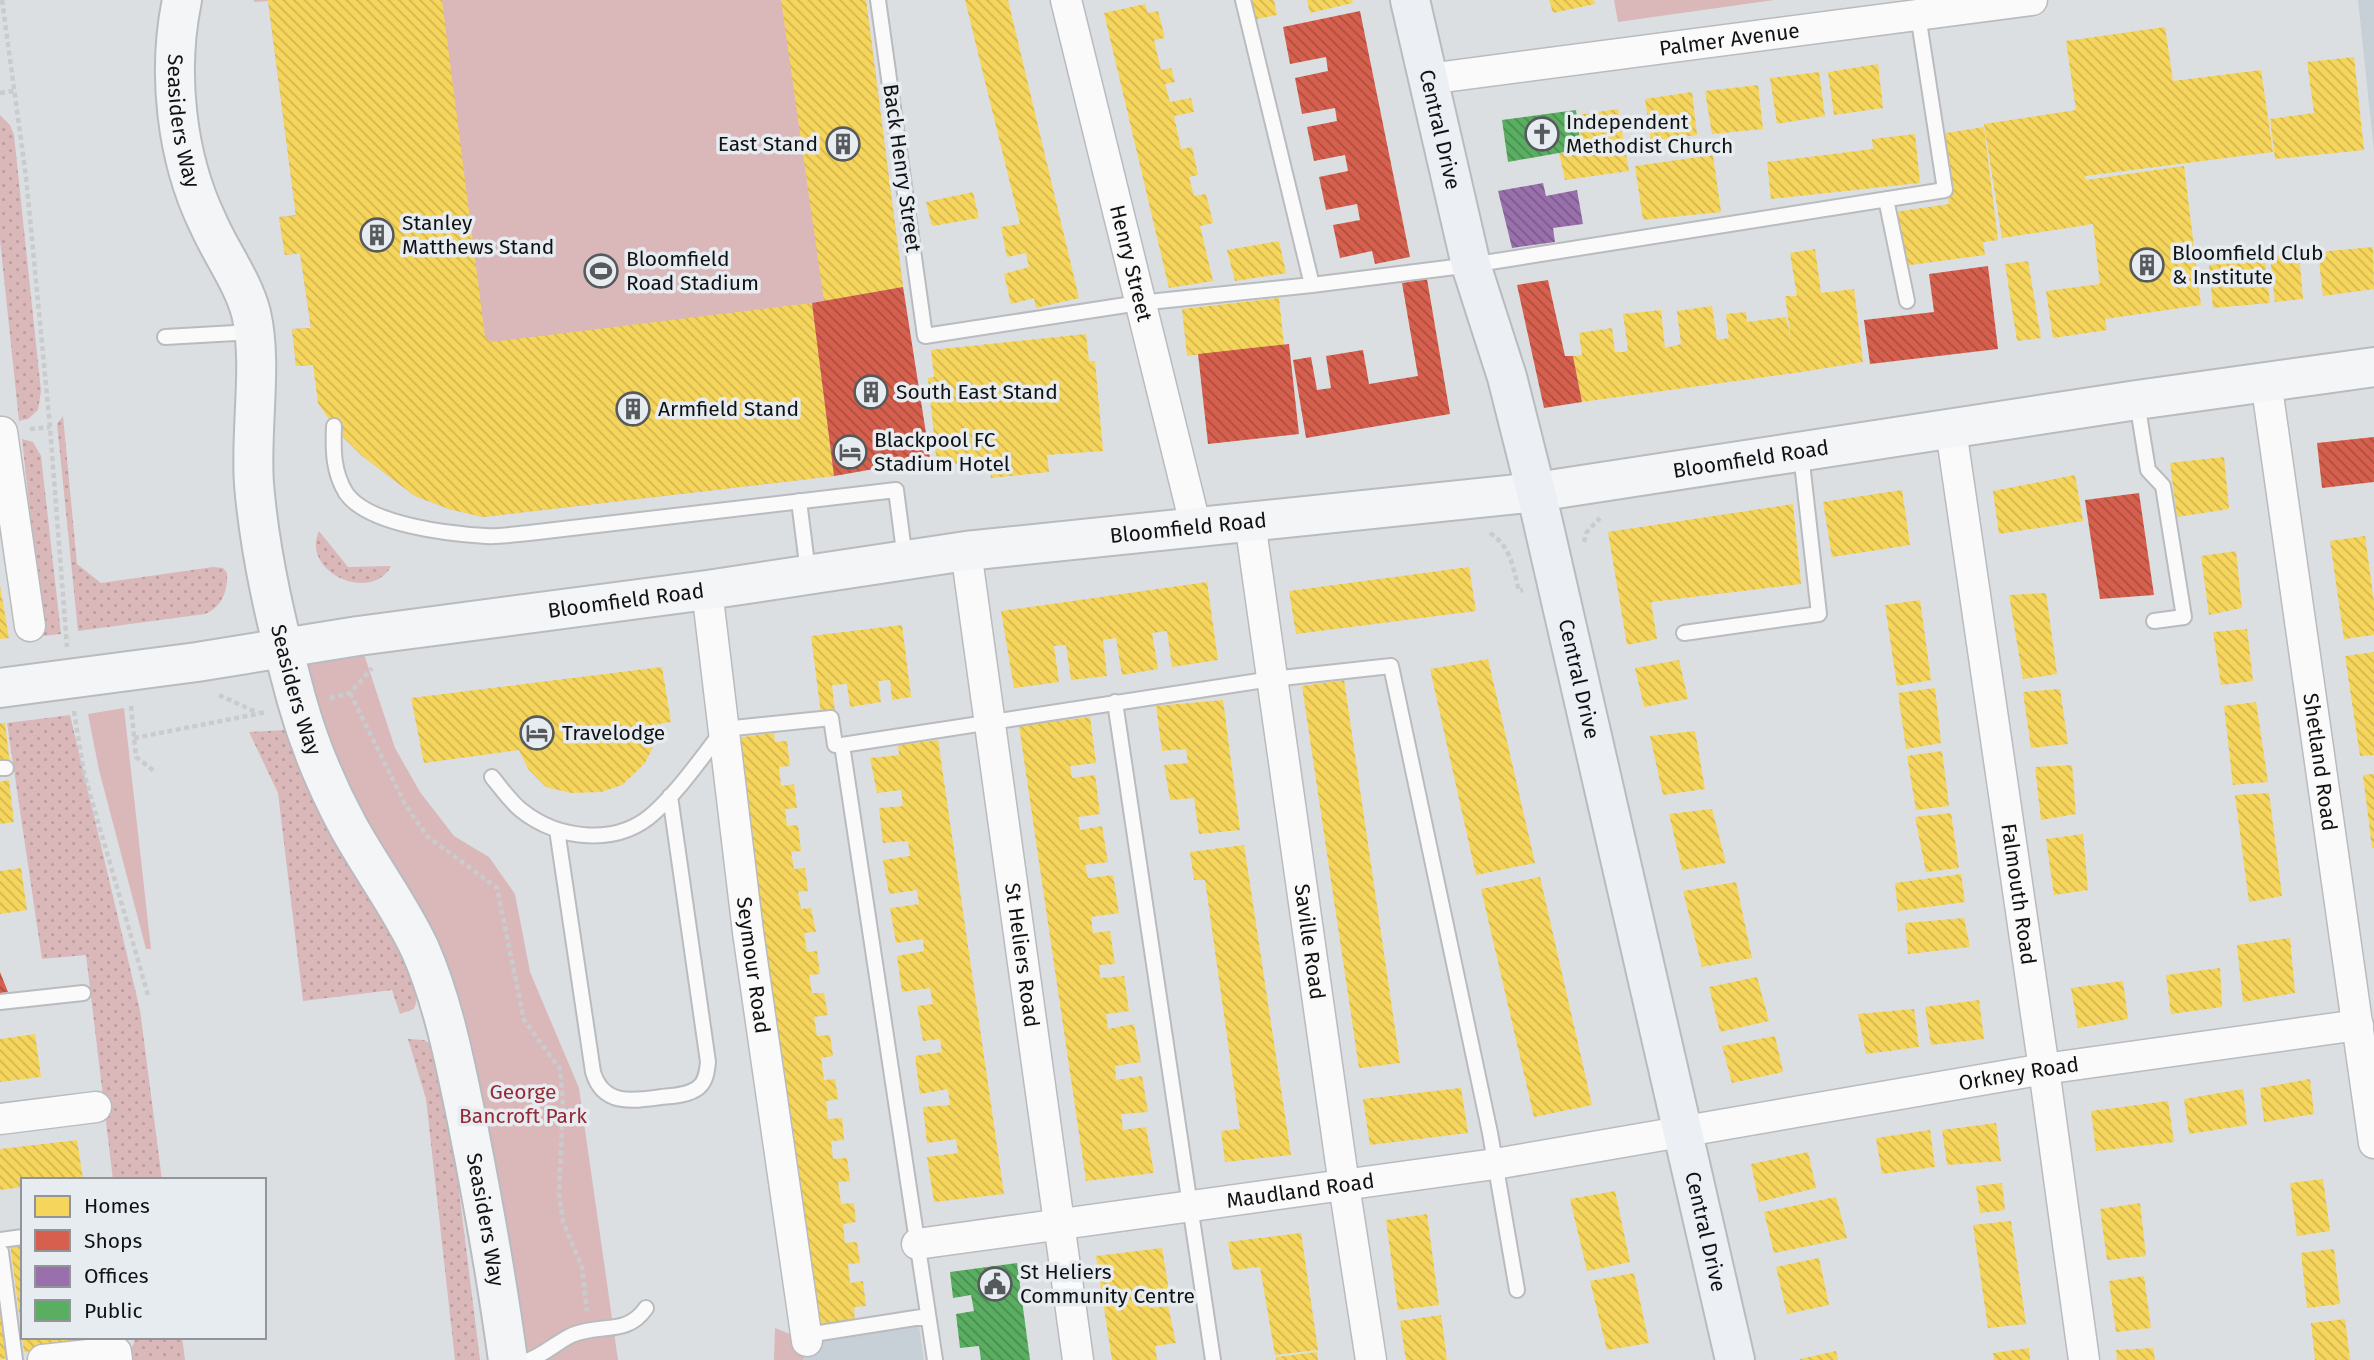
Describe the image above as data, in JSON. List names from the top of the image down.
{
  "streets": {
    "main road": ["Central Drive"],
    "street": [
      "Palmer Avenue",
      "Seasiders Way",
      "Henry Street",
      "Bloomfield Road",
      "Shetland Road",
      "Falmouth Road",
      "Saville Road",
      "St Heliers Road",
      "Seymour Road",
      "Orkney Road",
      "Maudland Road"
    ],
    "lane": ["Back Henry Street"]
  },
  "crossings": [
    ["Palmer Avenue", "Central Drive"],
    ["Seasiders Way", "Bloomfield Road"],
    ["Central Drive", "Bloomfield Road"],
    ["Central Drive", "Orkney Road"],
    ["Central Drive", "Maudland Road"],
    ["Back Henry Street", "Henry Street"],
    ["Henry Street", "Bloomfield Road"],
    ["Bloomfield Road", "Shetland Road"],
    ["Bloomfield Road", "Falmouth Road"],
    ["Bloomfield Road", "Saville Road"],
    ["Bloomfield Road", "St Heliers Road"],
    ["Bloomfield Road", "Seymour Road"],
    ["Shetland Road", "Orkney Road"],
    ["Falmouth Road", "Orkney Road"],
    ["Saville Road", "Maudland Road"],
    ["St Heliers Road", "Maudland Road"],
    ["Orkney Road", "Maudland Road"]
  ],
  "parks": ["George Bancroft Park"],
  "places": {
    "church": ["Independent Methodist Church"],
    "building": [
      "East Stand",
      "Stanley Matthews Stand",
      "Bloomfield Club & Institute",
      "South East Stand",
      "Armfield Stand"
    ],
    "sports": ["Bloomfield Road Stadium"],
    "hotel": ["Blackpool FC Stadium Hotel", "Travelodge"],
    "public building": ["St Heliers Community Centre"]
  },
  "legend": [
    "Homes",
    "Shops",
    "Offices",
    "Public"
  ]
}
